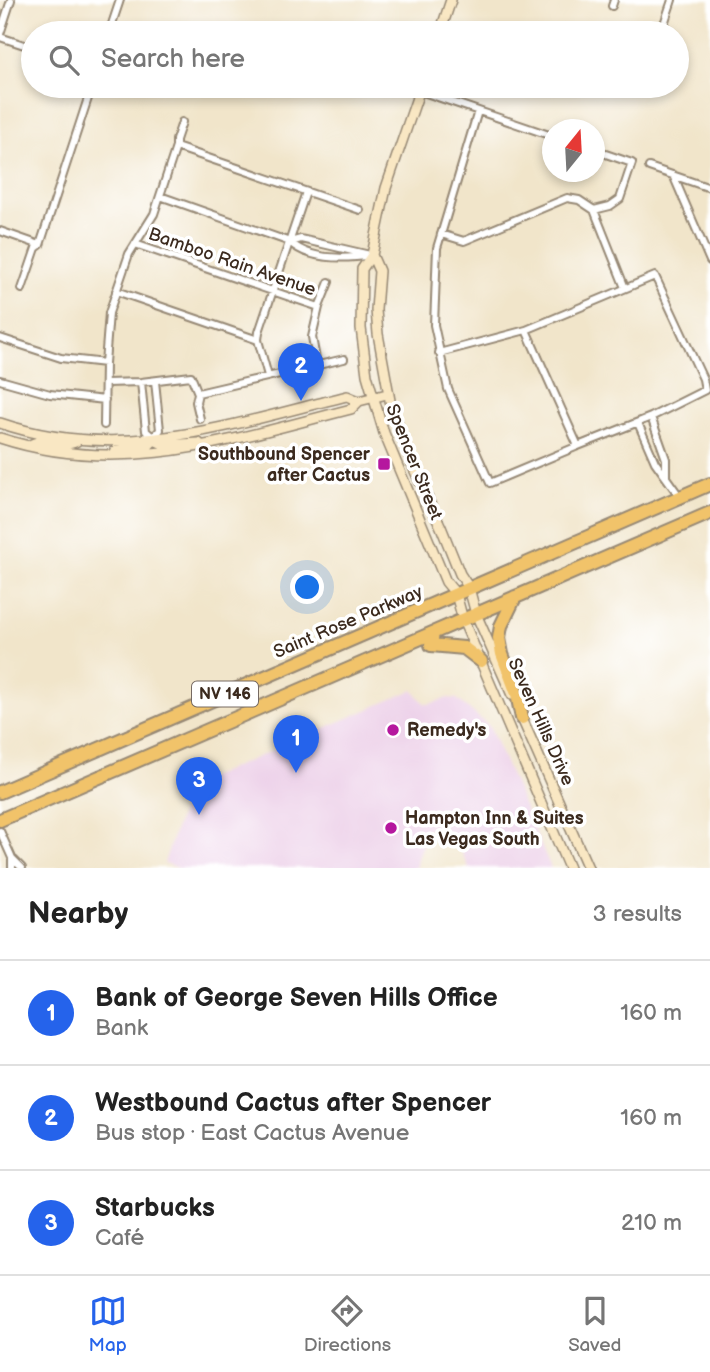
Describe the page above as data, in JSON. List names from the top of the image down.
{
  "streets": {
    "highway": ["Saint Rose Parkway", "NV 146"],
    "main road": ["Spencer Street", "Seven Hills Drive"],
    "street": ["Bamboo Rain Avenue"]
  },
  "crossings": [
    ["Spencer Street", "Saint Rose Parkway"],
    ["Spencer Street", "Seven Hills Drive"],
    ["Saint Rose Parkway", "Seven Hills Drive"],
    ["NV 146", "Seven Hills Drive"]
  ],
  "places": {
    "transit": ["Southbound Spencer after Cactus"],
    "other": ["Remedy's", "Hampton Inn & Suites Las Vegas South"]
  },
  "north": "top",
  "page": {
    "search": "Search here",
    "pins": ["2", "1", "3"],
    "heading": ["Nearby", "3 results"],
    "list": [
      {
        "mark": "1",
        "name": "Bank of George Seven Hills Office",
        "note": "Bank",
        "value": "160 m"
      },
      {
        "mark": "2",
        "name": "Westbound Cactus after Spencer",
        "note": "Bus stop · East Cactus Avenue",
        "value": "160 m"
      },
      {
        "mark": "3",
        "name": "Starbucks",
        "note": "Café",
        "value": "210 m"
      }
    ],
    "nav": ["Map", "Directions", "Saved"]
  }
}
